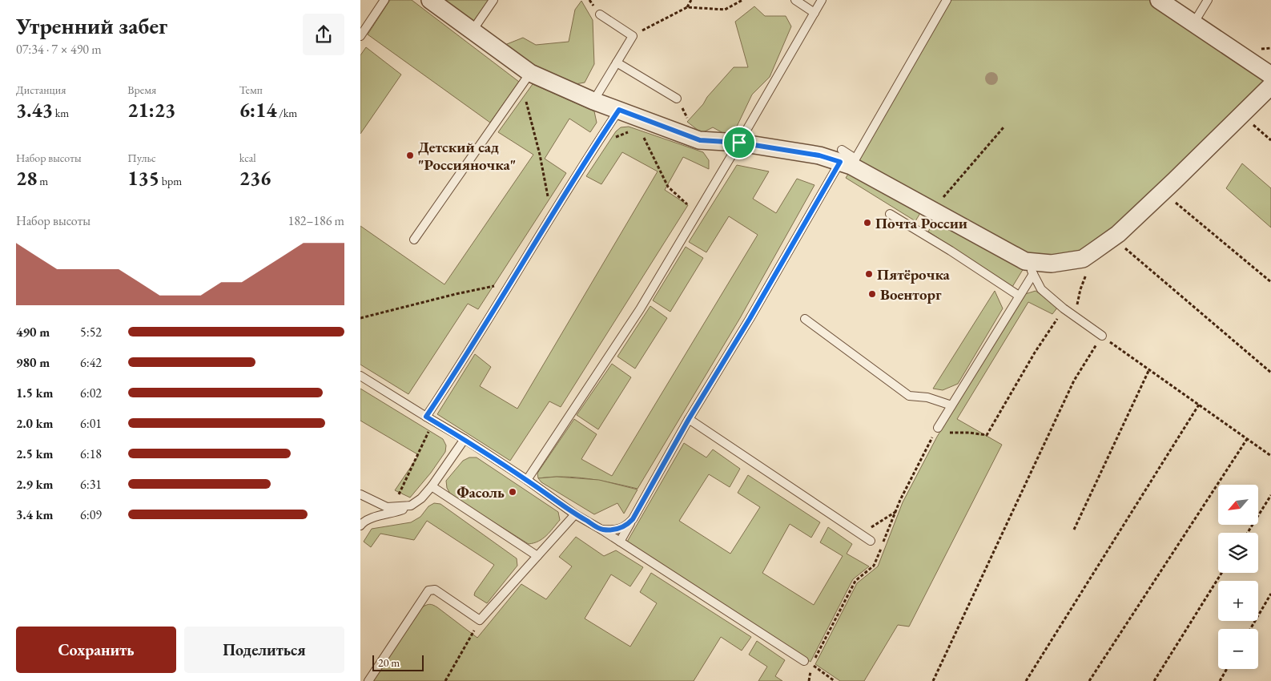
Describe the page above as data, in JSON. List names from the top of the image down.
{
  "places": [
    "Детский сад \"Россияночка\"",
    "Почта России",
    "Пятёрочка",
    "Военторг",
    "Фасоль"
  ],
  "scale_bar": "20 m",
  "north": "bottom left",
  "page": {
    "heading": ["Утренний забег", "07:34 · 7 × 490 m"],
    "stats": [
      ["Дистанция", "3.43 km"],
      ["Время", "21:23"],
      ["Темп", "6:14 /km"],
      ["Набор высоты", "28 m"],
      ["Пульс", "135 bpm"],
      ["kcal", "236"]
    ],
    "chart": ["Набор высоты", "182–186 m"],
    "list": [
      {
        "name": "490 m",
        "note": "5:52"
      },
      {
        "name": "980 m",
        "note": "6:42"
      },
      {
        "name": "1.5 km",
        "note": "6:02"
      },
      {
        "name": "2.0 km",
        "note": "6:01"
      },
      {
        "name": "2.5 km",
        "note": "6:18"
      },
      {
        "name": "2.9 km",
        "note": "6:31"
      },
      {
        "name": "3.4 km",
        "note": "6:09"
      }
    ],
    "map_buttons": ["+", "−"],
    "buttons": ["Сохранить", "Поделиться"],
    "scale": "20 m"
  }
}
